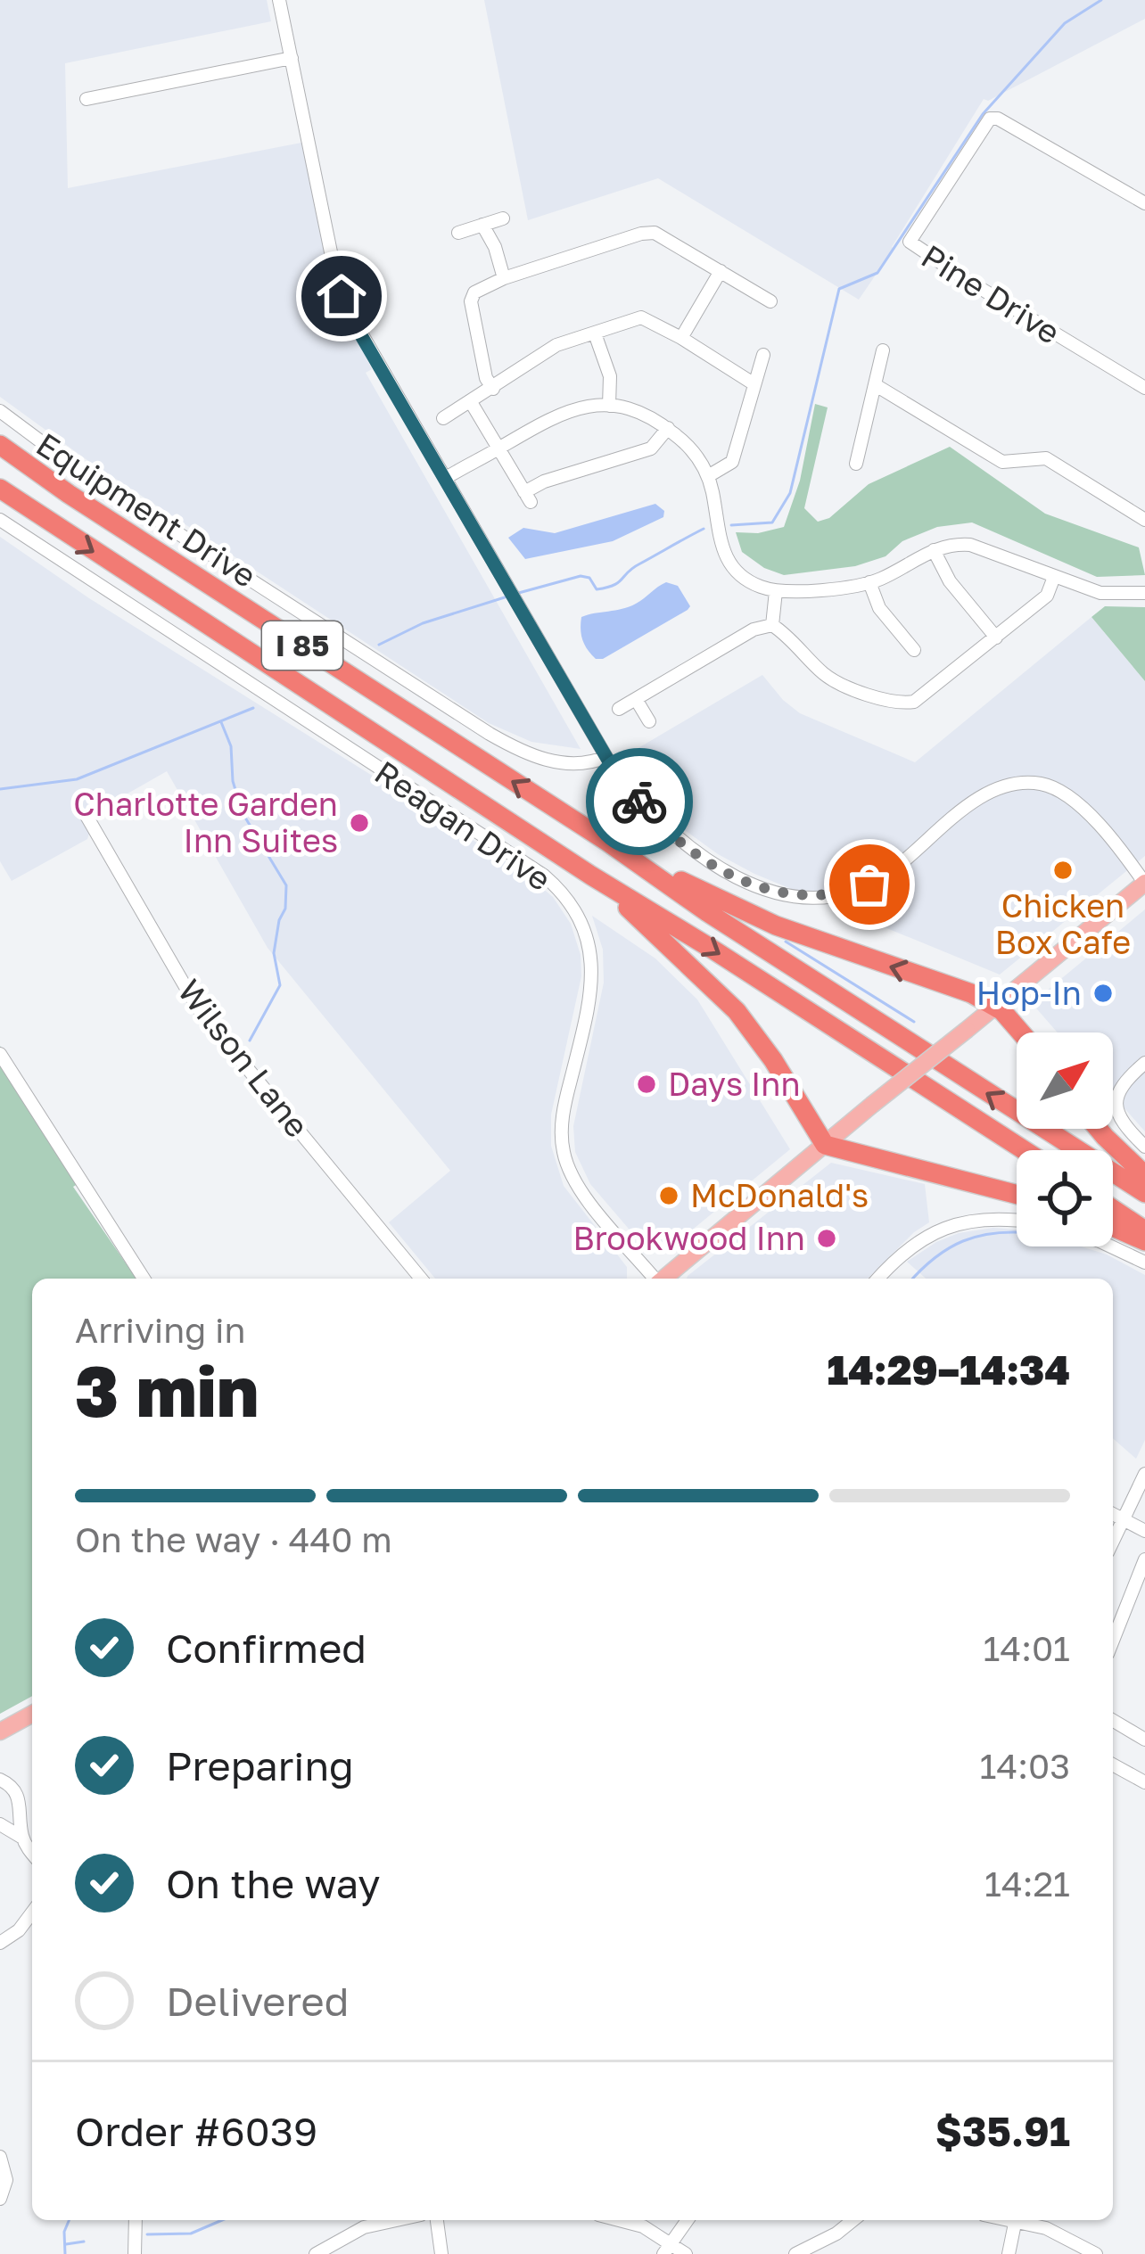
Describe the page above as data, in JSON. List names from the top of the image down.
{
  "streets": {
    "highway": ["I 85"],
    "street": [
      "Pine Drive",
      "Equipment Drive",
      "Reagan Drive",
      "Wilson Lane"
    ]
  },
  "places": [
    "Charlotte Garden Inn Suites",
    "Chicken Box Cafe",
    "Hop-In",
    "Days Inn",
    "McDonald's",
    "Brookwood Inn"
  ],
  "north": "top right",
  "page": {
    "heading": ["3 min", "Arriving in", "14:29–14:34"],
    "panel": ["Order #6039", "$35.91"],
    "bar": "On the way · 440 m",
    "list": [
      ["Confirmed", "14:01"],
      ["Preparing", "14:03"],
      ["On the way", "14:21"],
      "Delivered"
    ]
  }
}
